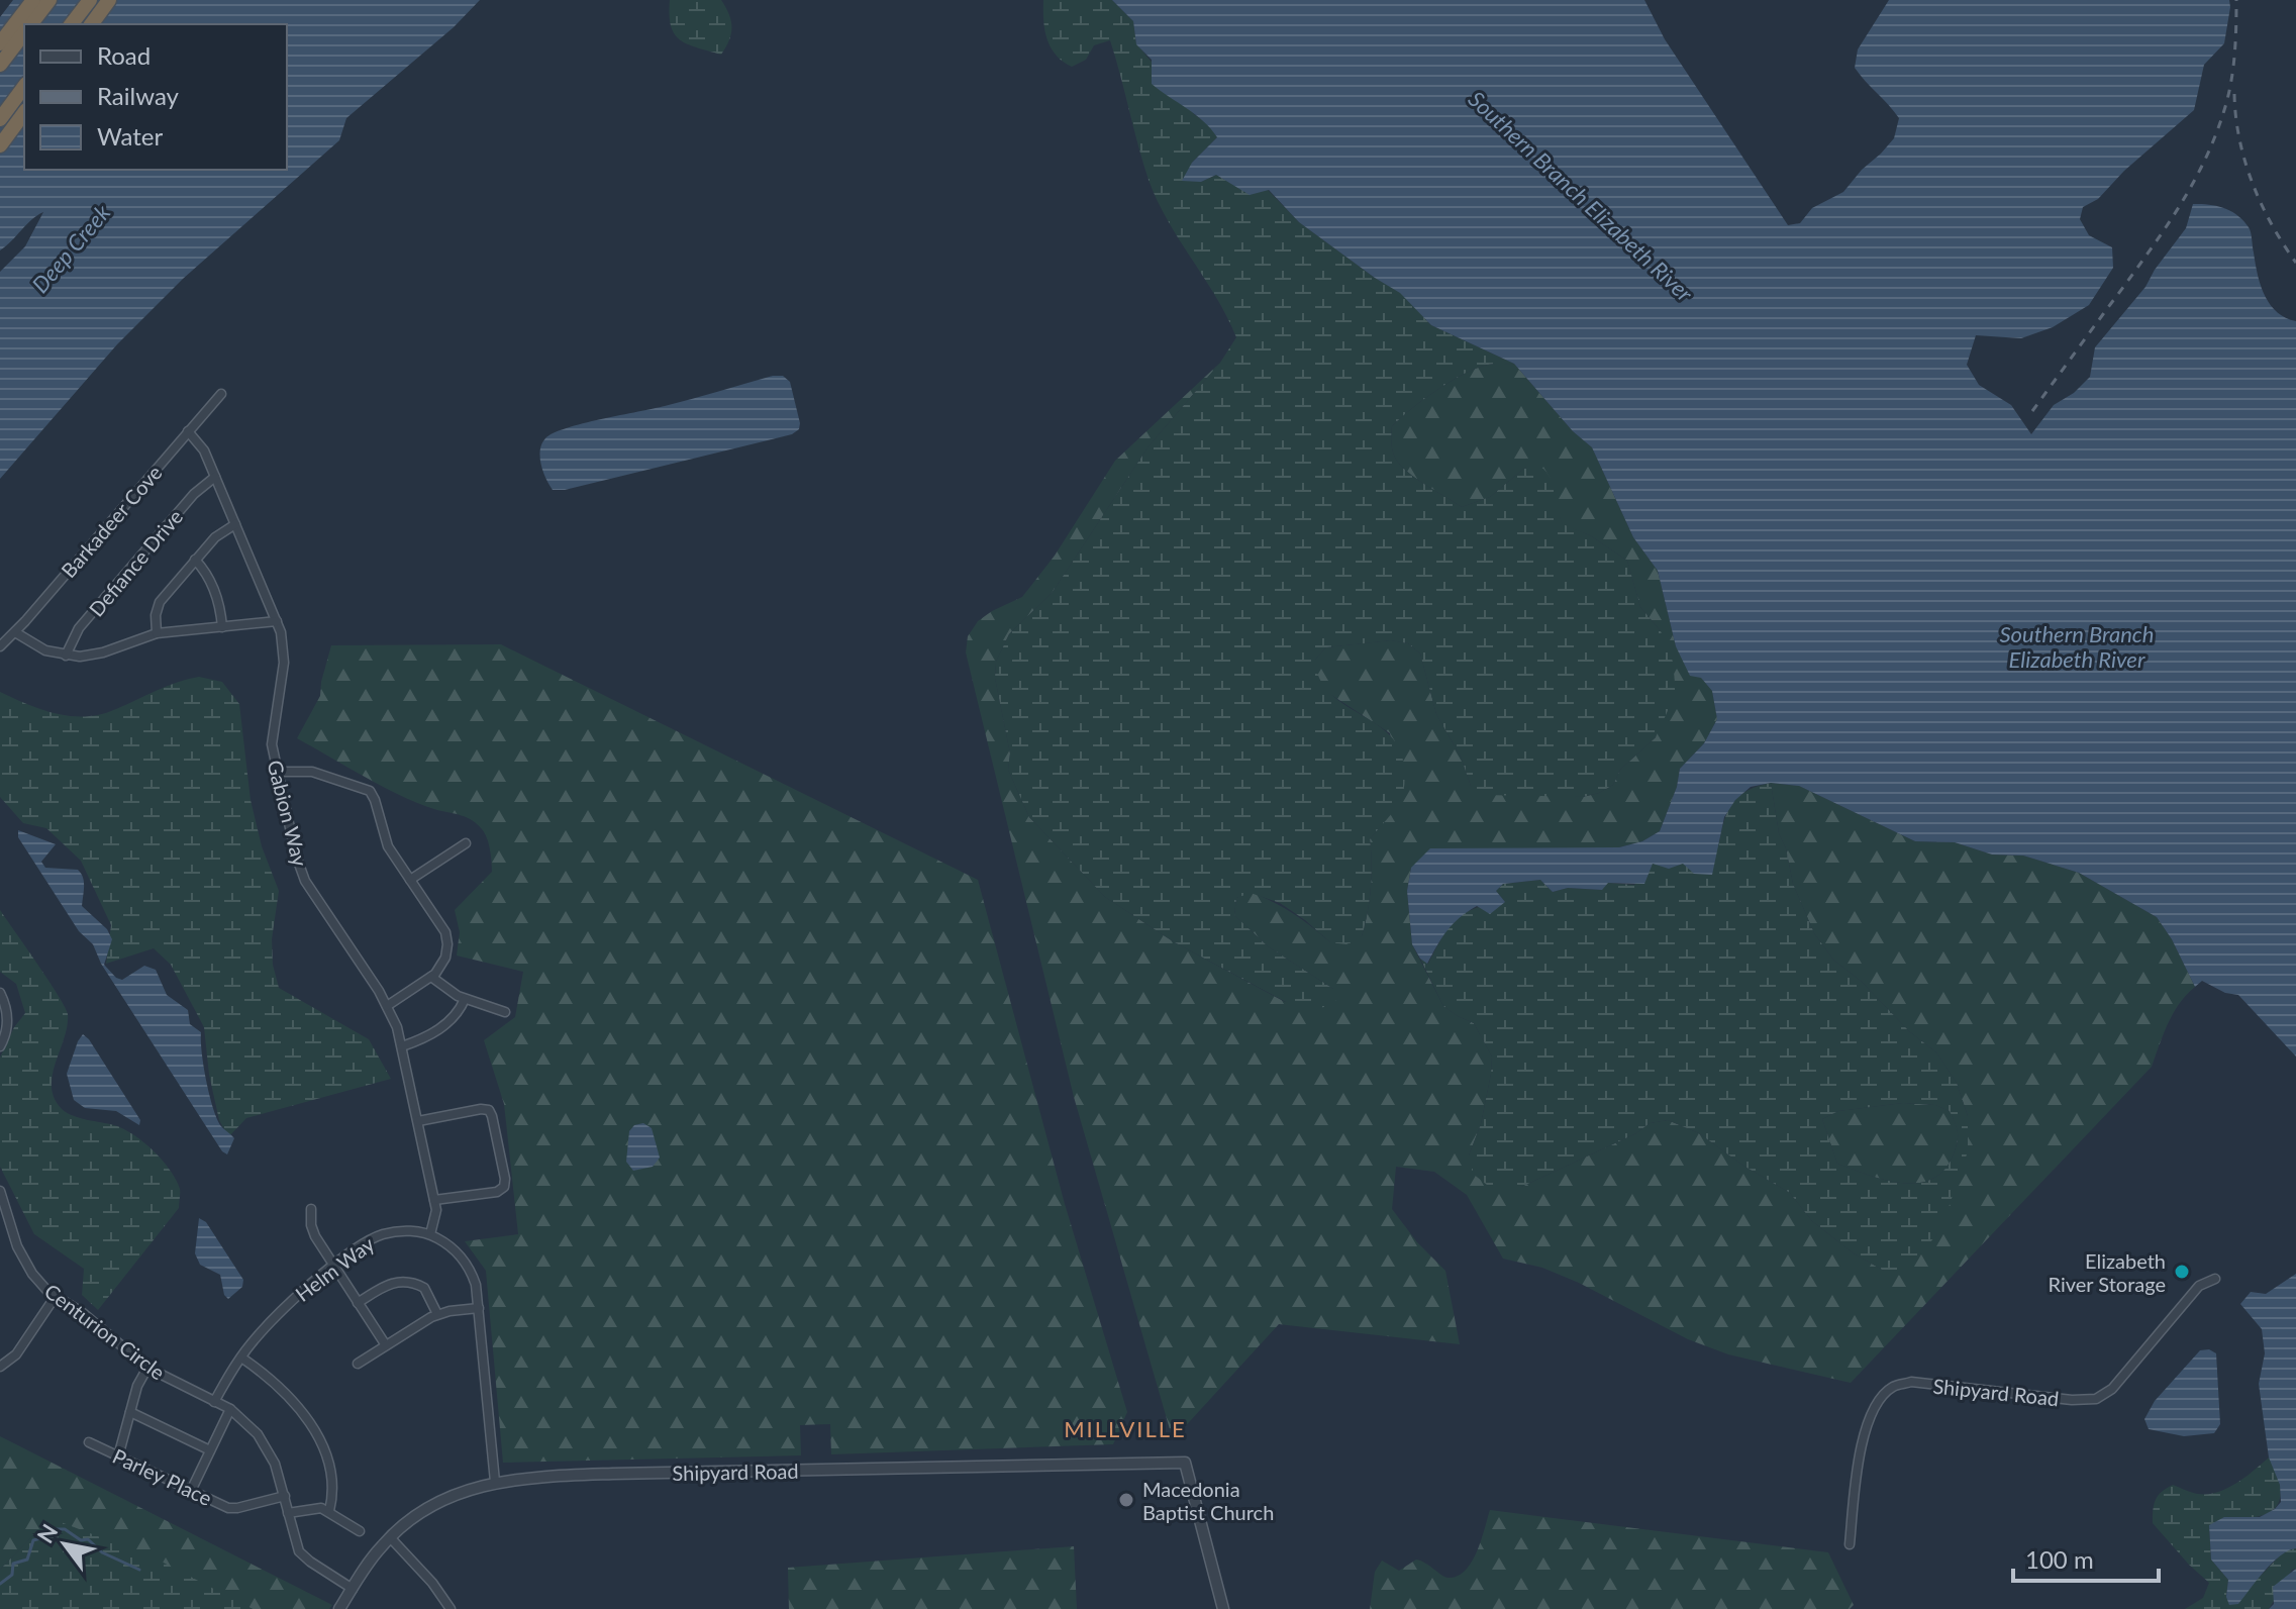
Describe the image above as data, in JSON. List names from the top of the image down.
{
  "streets": {
    "street": [
      "Barkadeer Cove",
      "Defiance Drive",
      "Gabion Way",
      "Helm Way",
      "Centurion Circle",
      "Shipyard Road",
      "Parley Place"
    ]
  },
  "crossings": [
    ["Barkadeer Cove", "Gabion Way"],
    ["Defiance Drive", "Gabion Way"],
    ["Gabion Way", "Helm Way"],
    ["Helm Way", "Centurion Circle"],
    ["Centurion Circle", "Shipyard Road"],
    ["Centurion Circle", "Parley Place"]
  ],
  "districts": ["MILLVILLE"],
  "water": ["Southern Branch Elizabeth River", "Deep Creek"],
  "places": ["Elizabeth River Storage", "Macedonia Baptist Church"],
  "legend": ["Road", "Railway", "Water"],
  "scale_bar": "100 m",
  "north": "top left"
}
